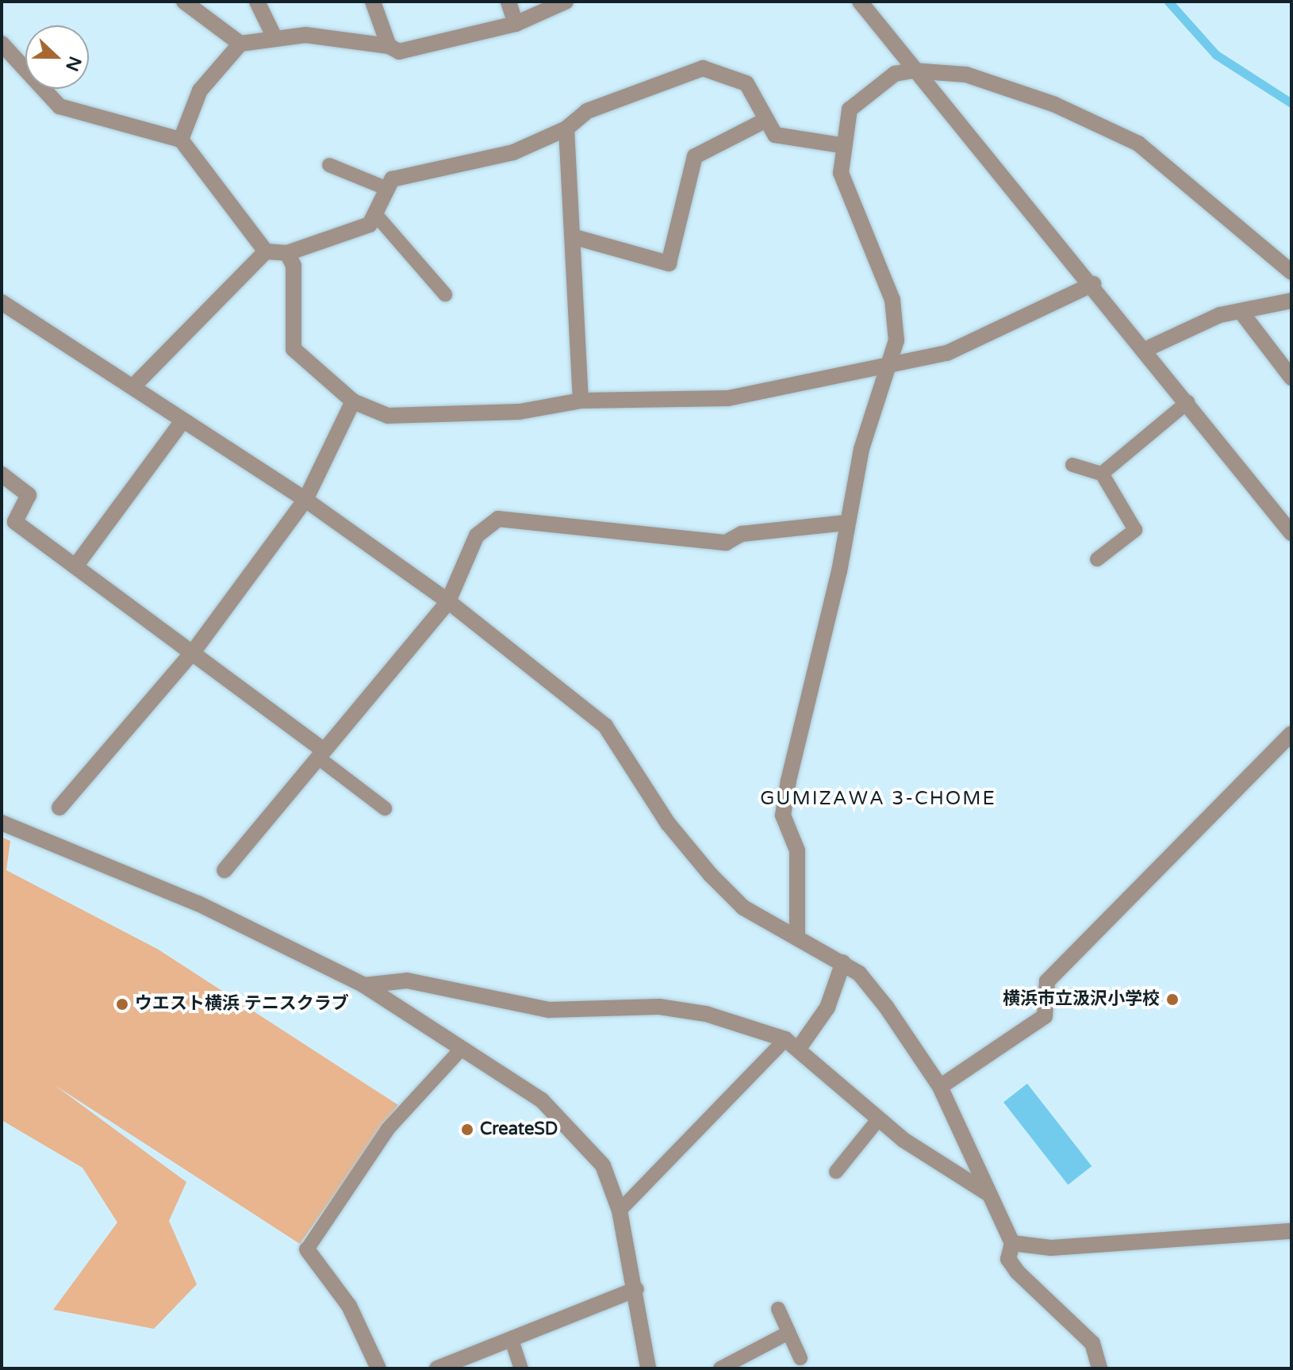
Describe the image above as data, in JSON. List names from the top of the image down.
{
  "districts": ["GUMIZAWA 3-CHOME"],
  "places": ["横浜市立汲沢小学校", "ウエスト横浜 テニスクラブ", "CreateSD"],
  "north": "right"
}
